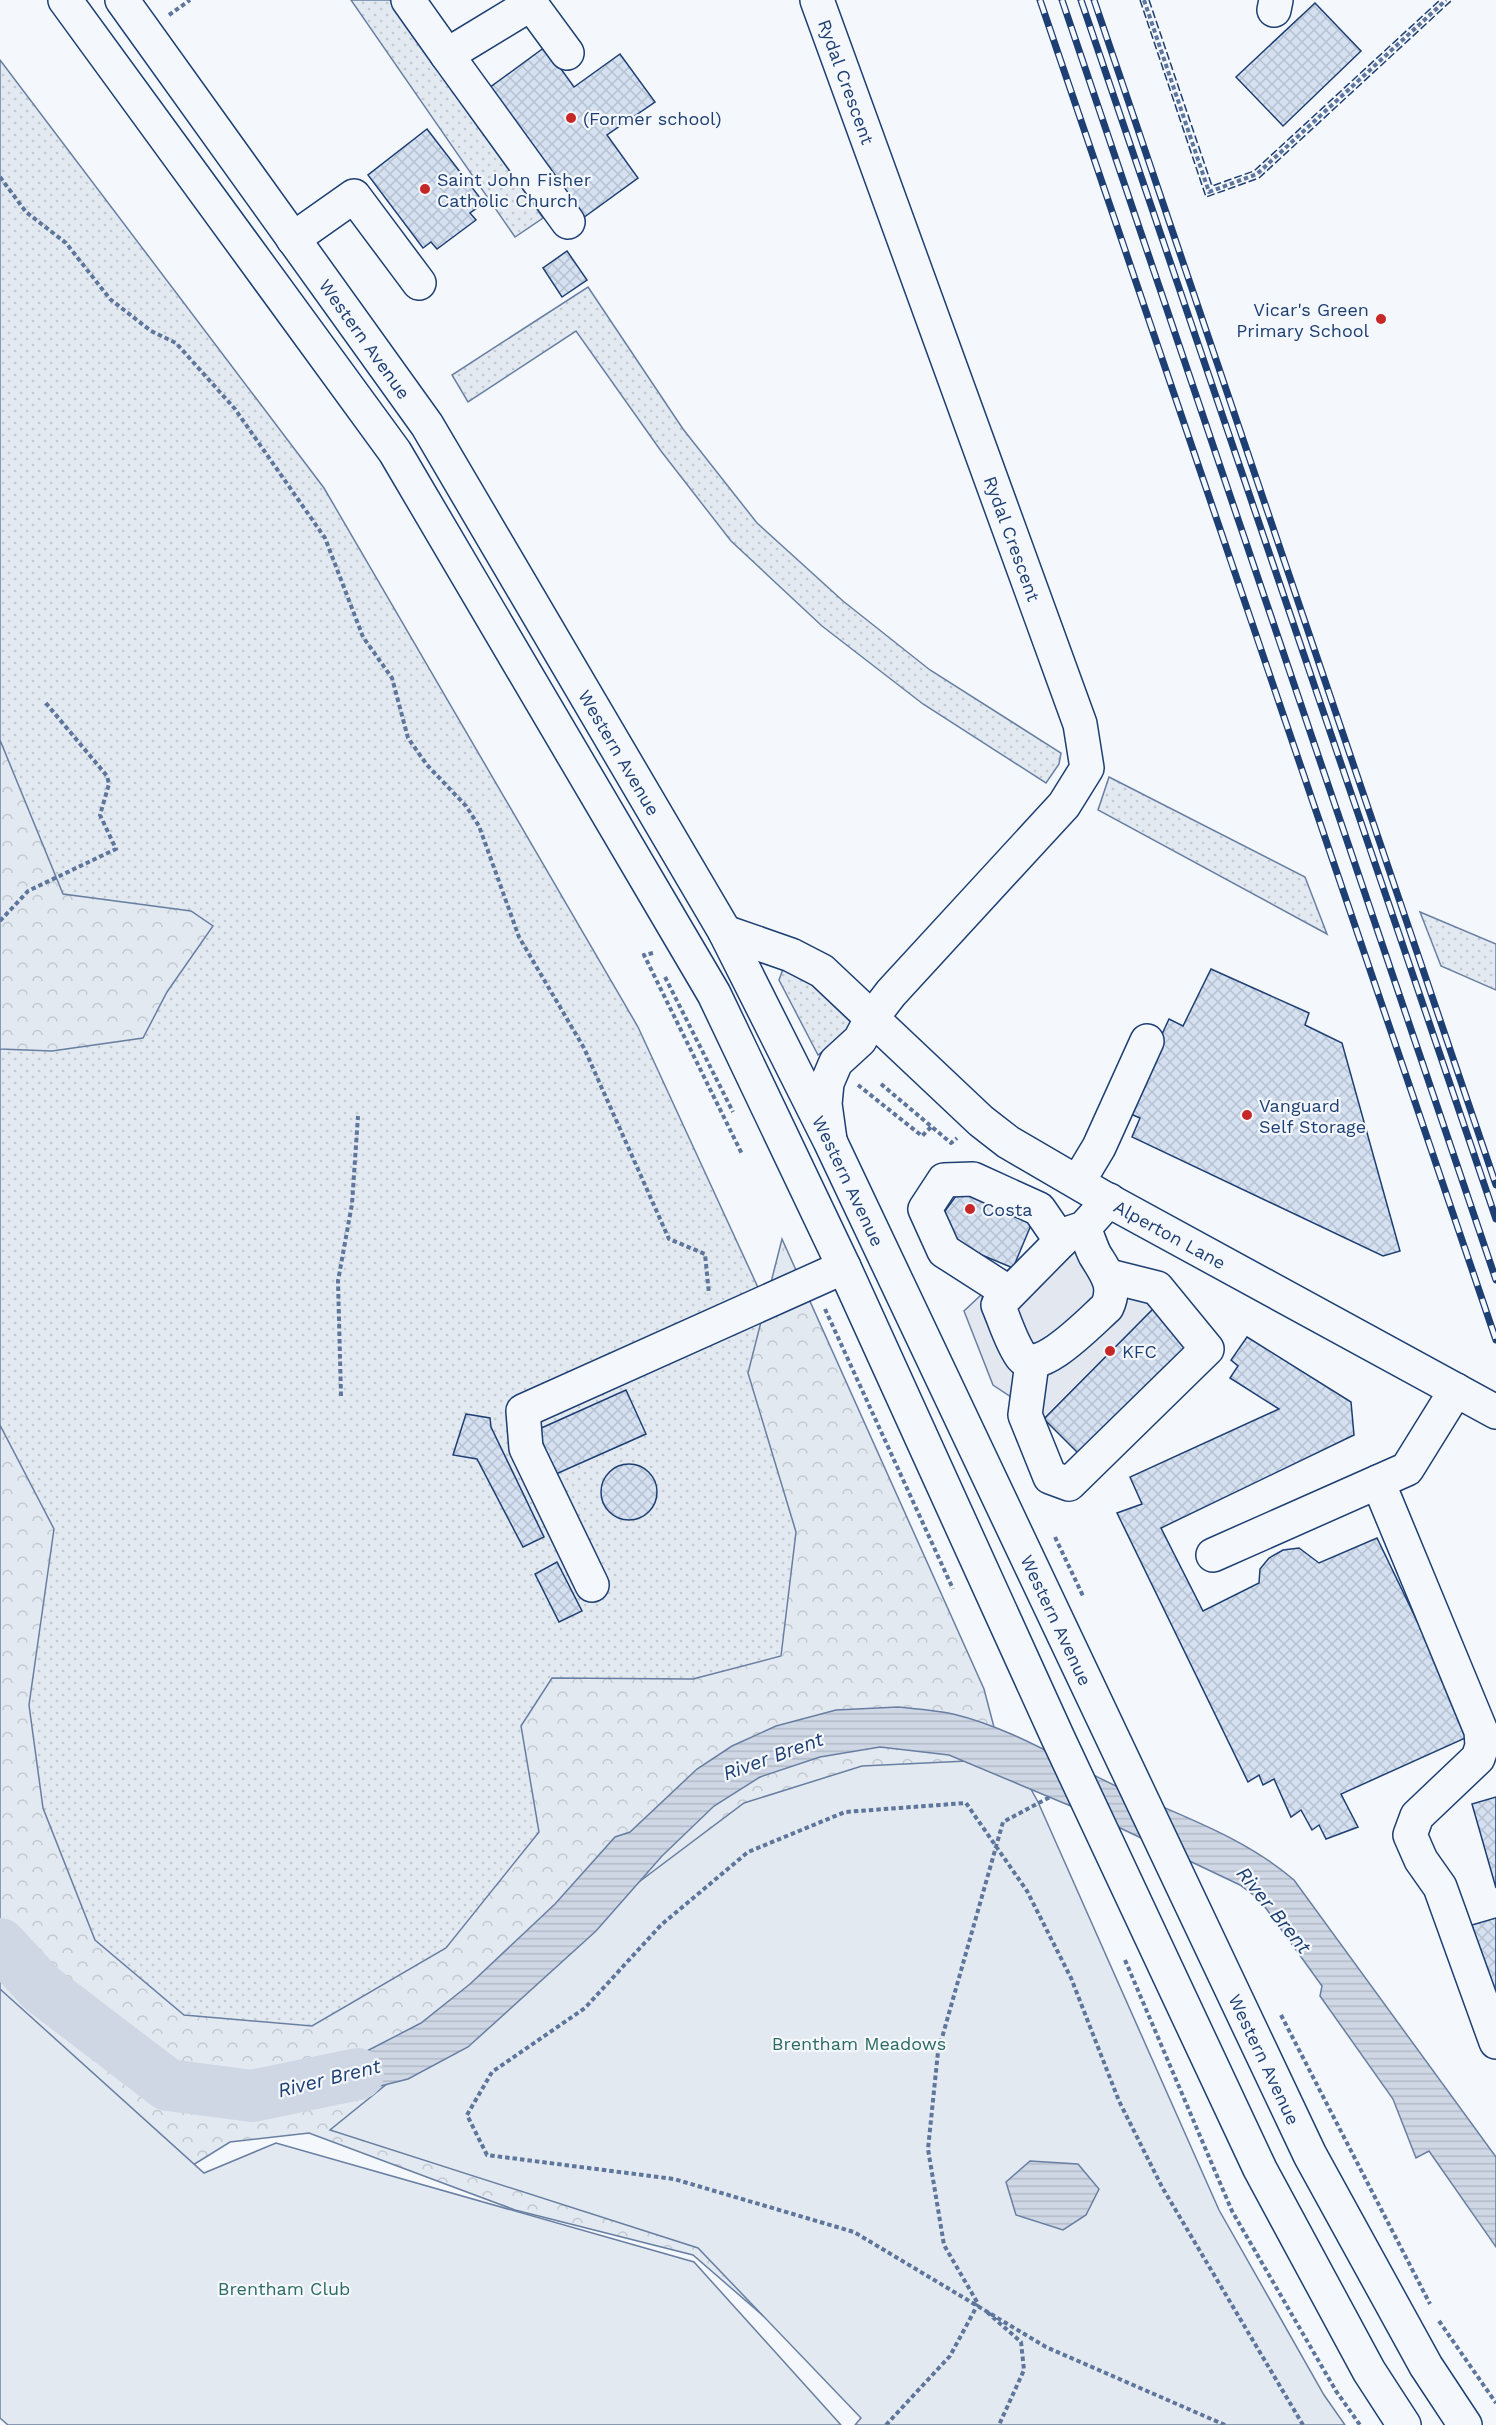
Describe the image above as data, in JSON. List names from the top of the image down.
{
  "streets": {
    "main road": ["Rydal Crescent", "Western Avenue", "Alperton Lane"]
  },
  "crossings": [
    ["Rydal Crescent", "Western Avenue"],
    ["Rydal Crescent", "Alperton Lane"],
    ["Western Avenue", "Alperton Lane"]
  ],
  "water": ["River Brent"],
  "parks": ["Brentham Meadows", "Brentham Club"],
  "places": [
    "(Former school)",
    "Saint John Fisher Catholic Church",
    "Vicar's Green Primary School",
    "Vanguard Self Storage",
    "Costa",
    "KFC"
  ]
}
